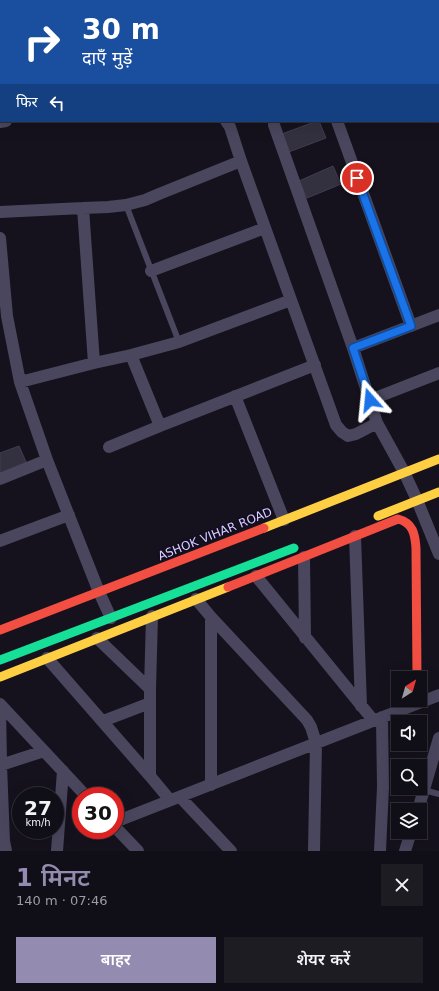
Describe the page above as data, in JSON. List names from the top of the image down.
{
  "streets": {
    "main road": ["ASHOK VIHAR ROAD"]
  },
  "north": "top right",
  "page": {
    "turn": ["30 m", "दाएँ मुड़ें"],
    "then": "फिर",
    "speed": "27 km/h",
    "limit": "30",
    "heading": ["1 मिनट", "140 m · 07:46"],
    "buttons": ["बाहर", "शेयर करें"]
  }
}
